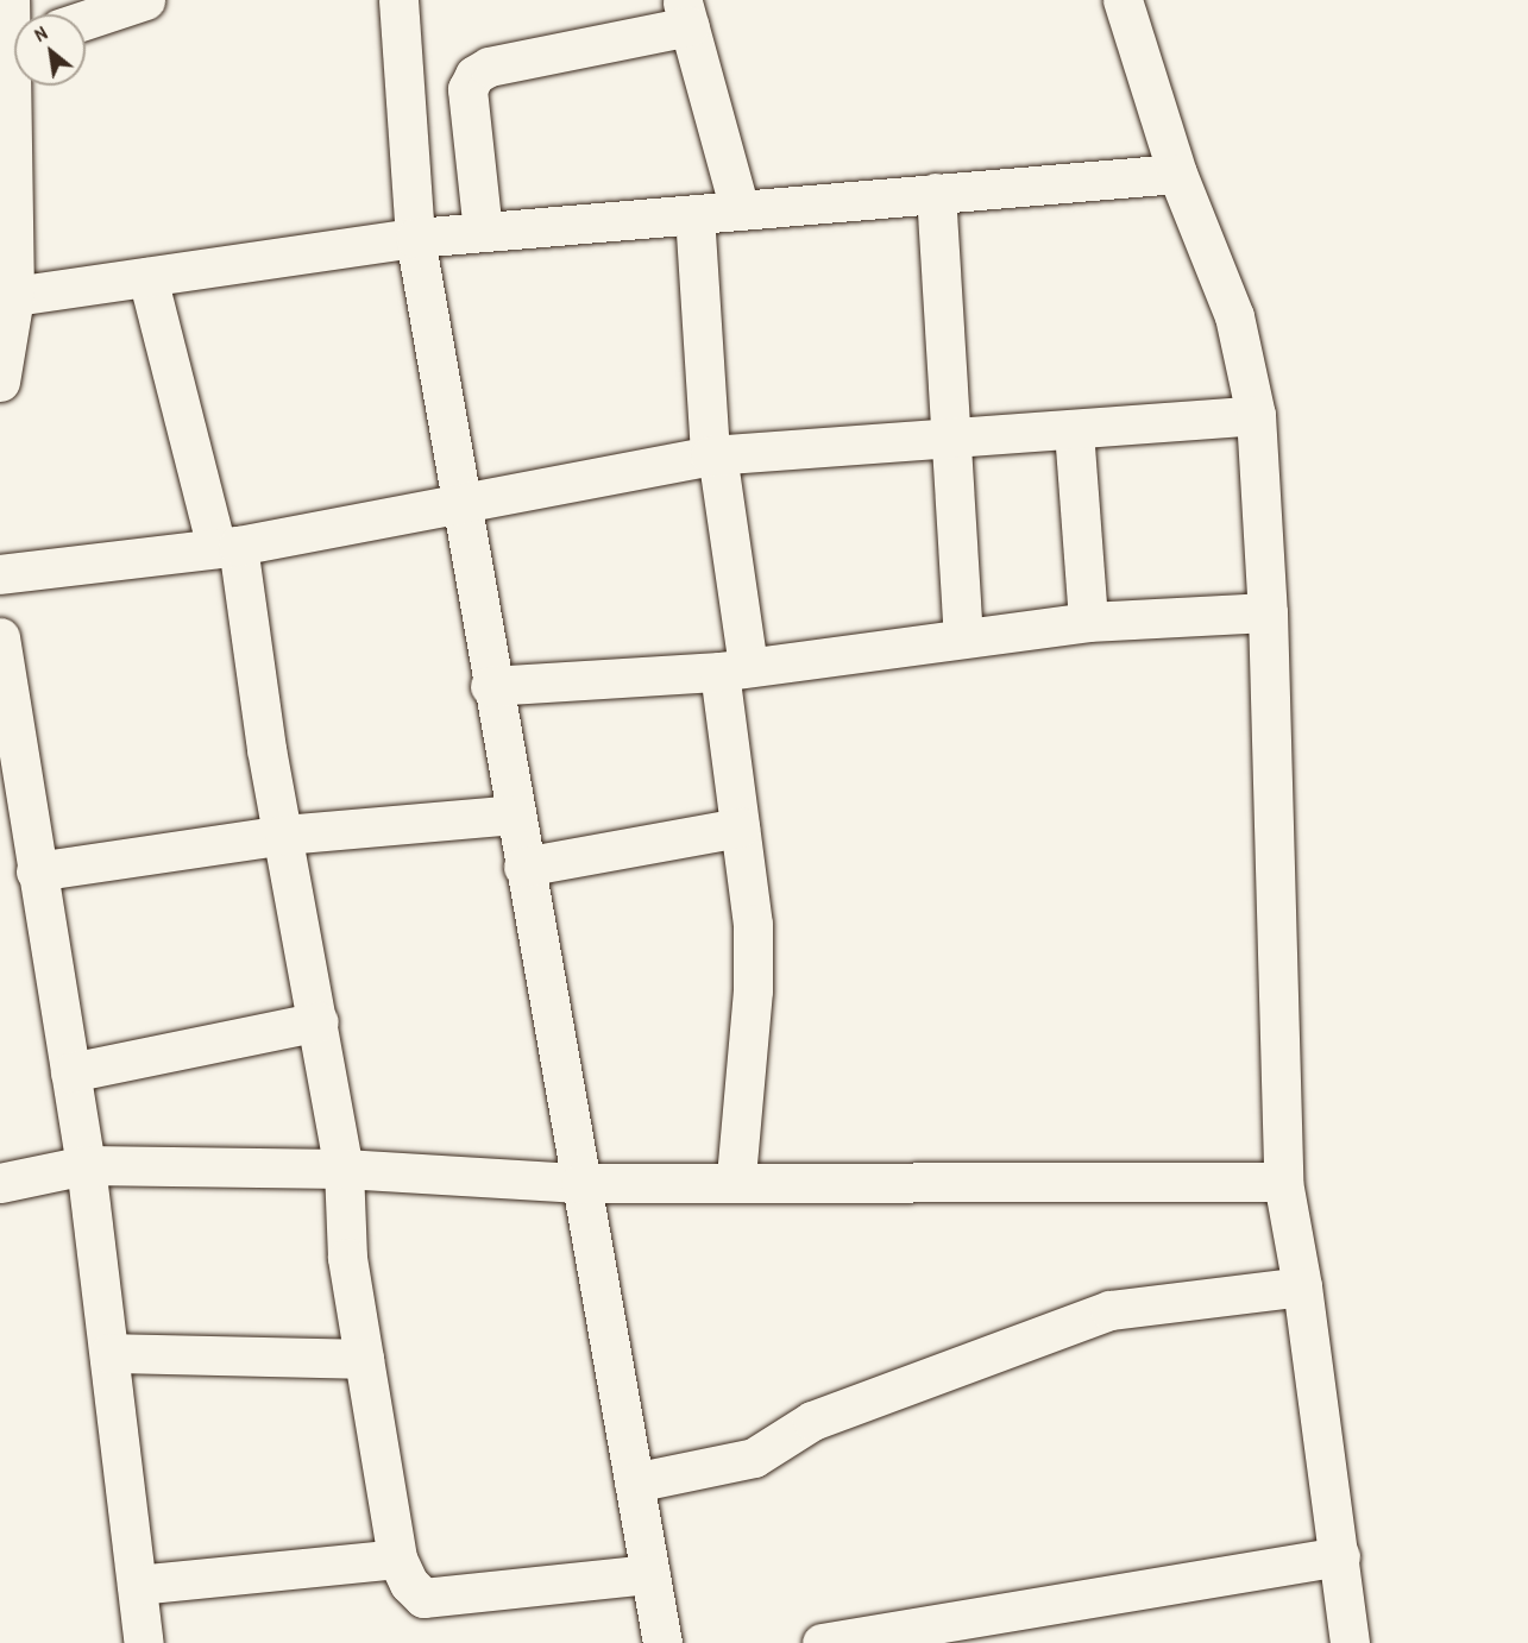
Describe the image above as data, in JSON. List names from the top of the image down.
{
  "north": "top left"
}
